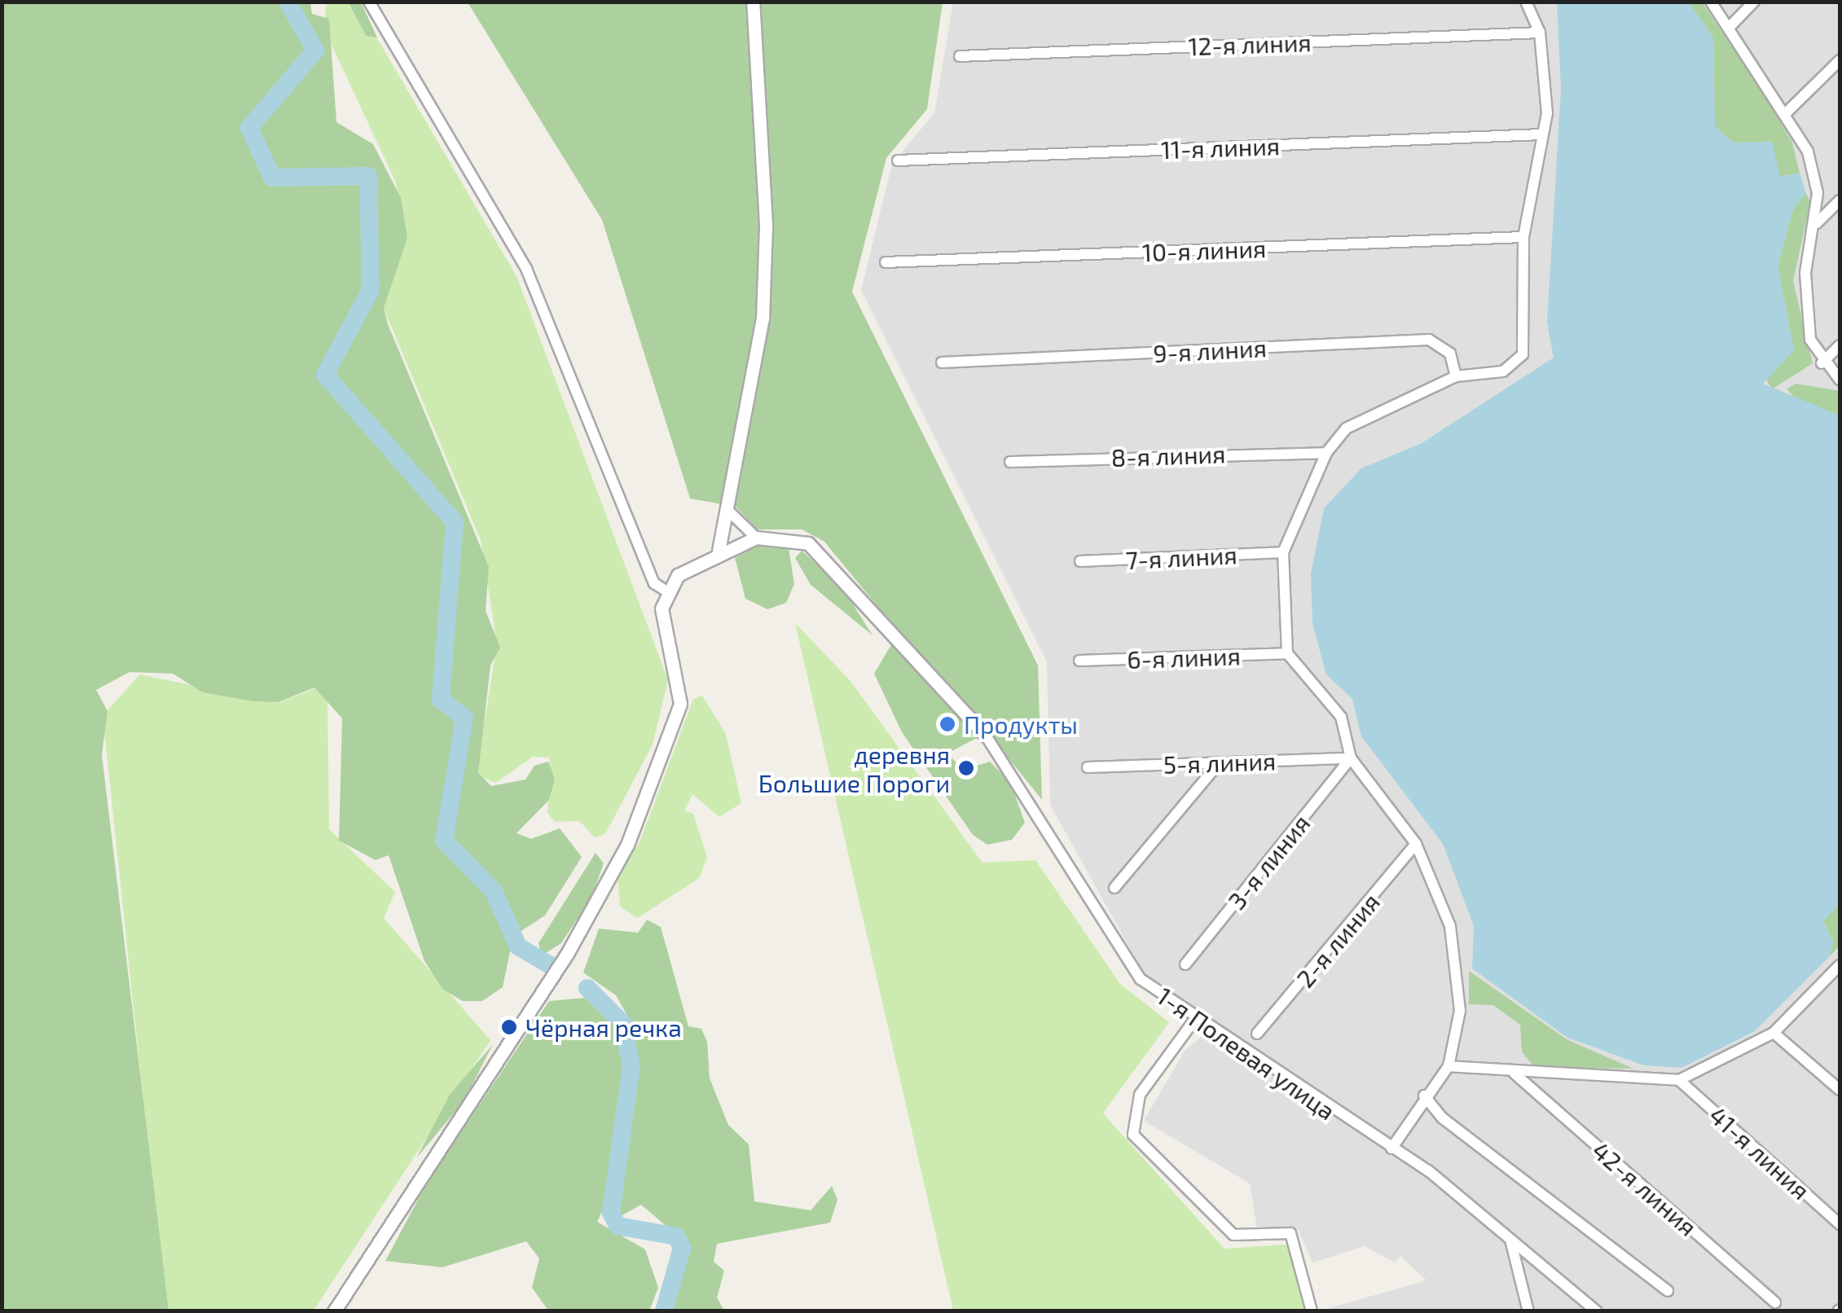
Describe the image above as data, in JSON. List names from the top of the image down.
{
  "streets": {
    "street": [
      "12-я линия",
      "11-я линия",
      "10-я линия",
      "9-я линия",
      "8-я линия",
      "7-я линия",
      "6-я линия",
      "5-я линия",
      "3-я линия",
      "2-я линия",
      "1-я Полевая улица",
      "41-я линия",
      "42-я линия"
    ]
  },
  "crossings": [
    ["5-я линия", "3-я линия"]
  ],
  "places": ["Продукты", "деревня Большие Пороги", "Чёрная речка"]
}
